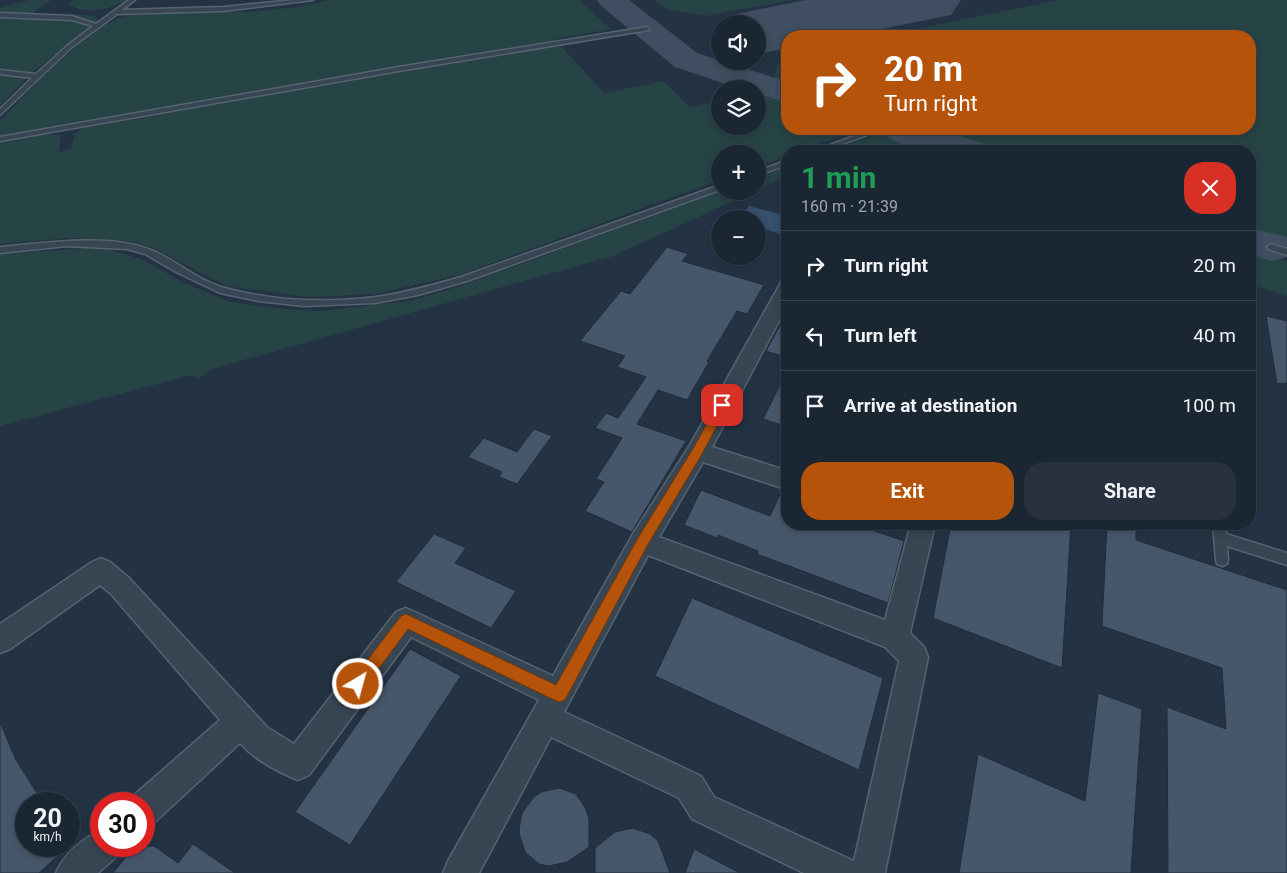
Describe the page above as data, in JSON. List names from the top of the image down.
{
  "page": {
    "map_buttons": ["+", "−"],
    "turn": ["20 m", "Turn right"],
    "heading": ["1 min", "160 m · 21:39"],
    "list": [
      {
        "name": "Turn right",
        "value": "20 m"
      },
      {
        "name": "Turn left",
        "value": "40 m"
      },
      {
        "name": "Arrive at destination",
        "value": "100 m"
      }
    ],
    "buttons": ["Exit", "Share"],
    "speed": "20 km/h",
    "limit": "30"
  }
}
